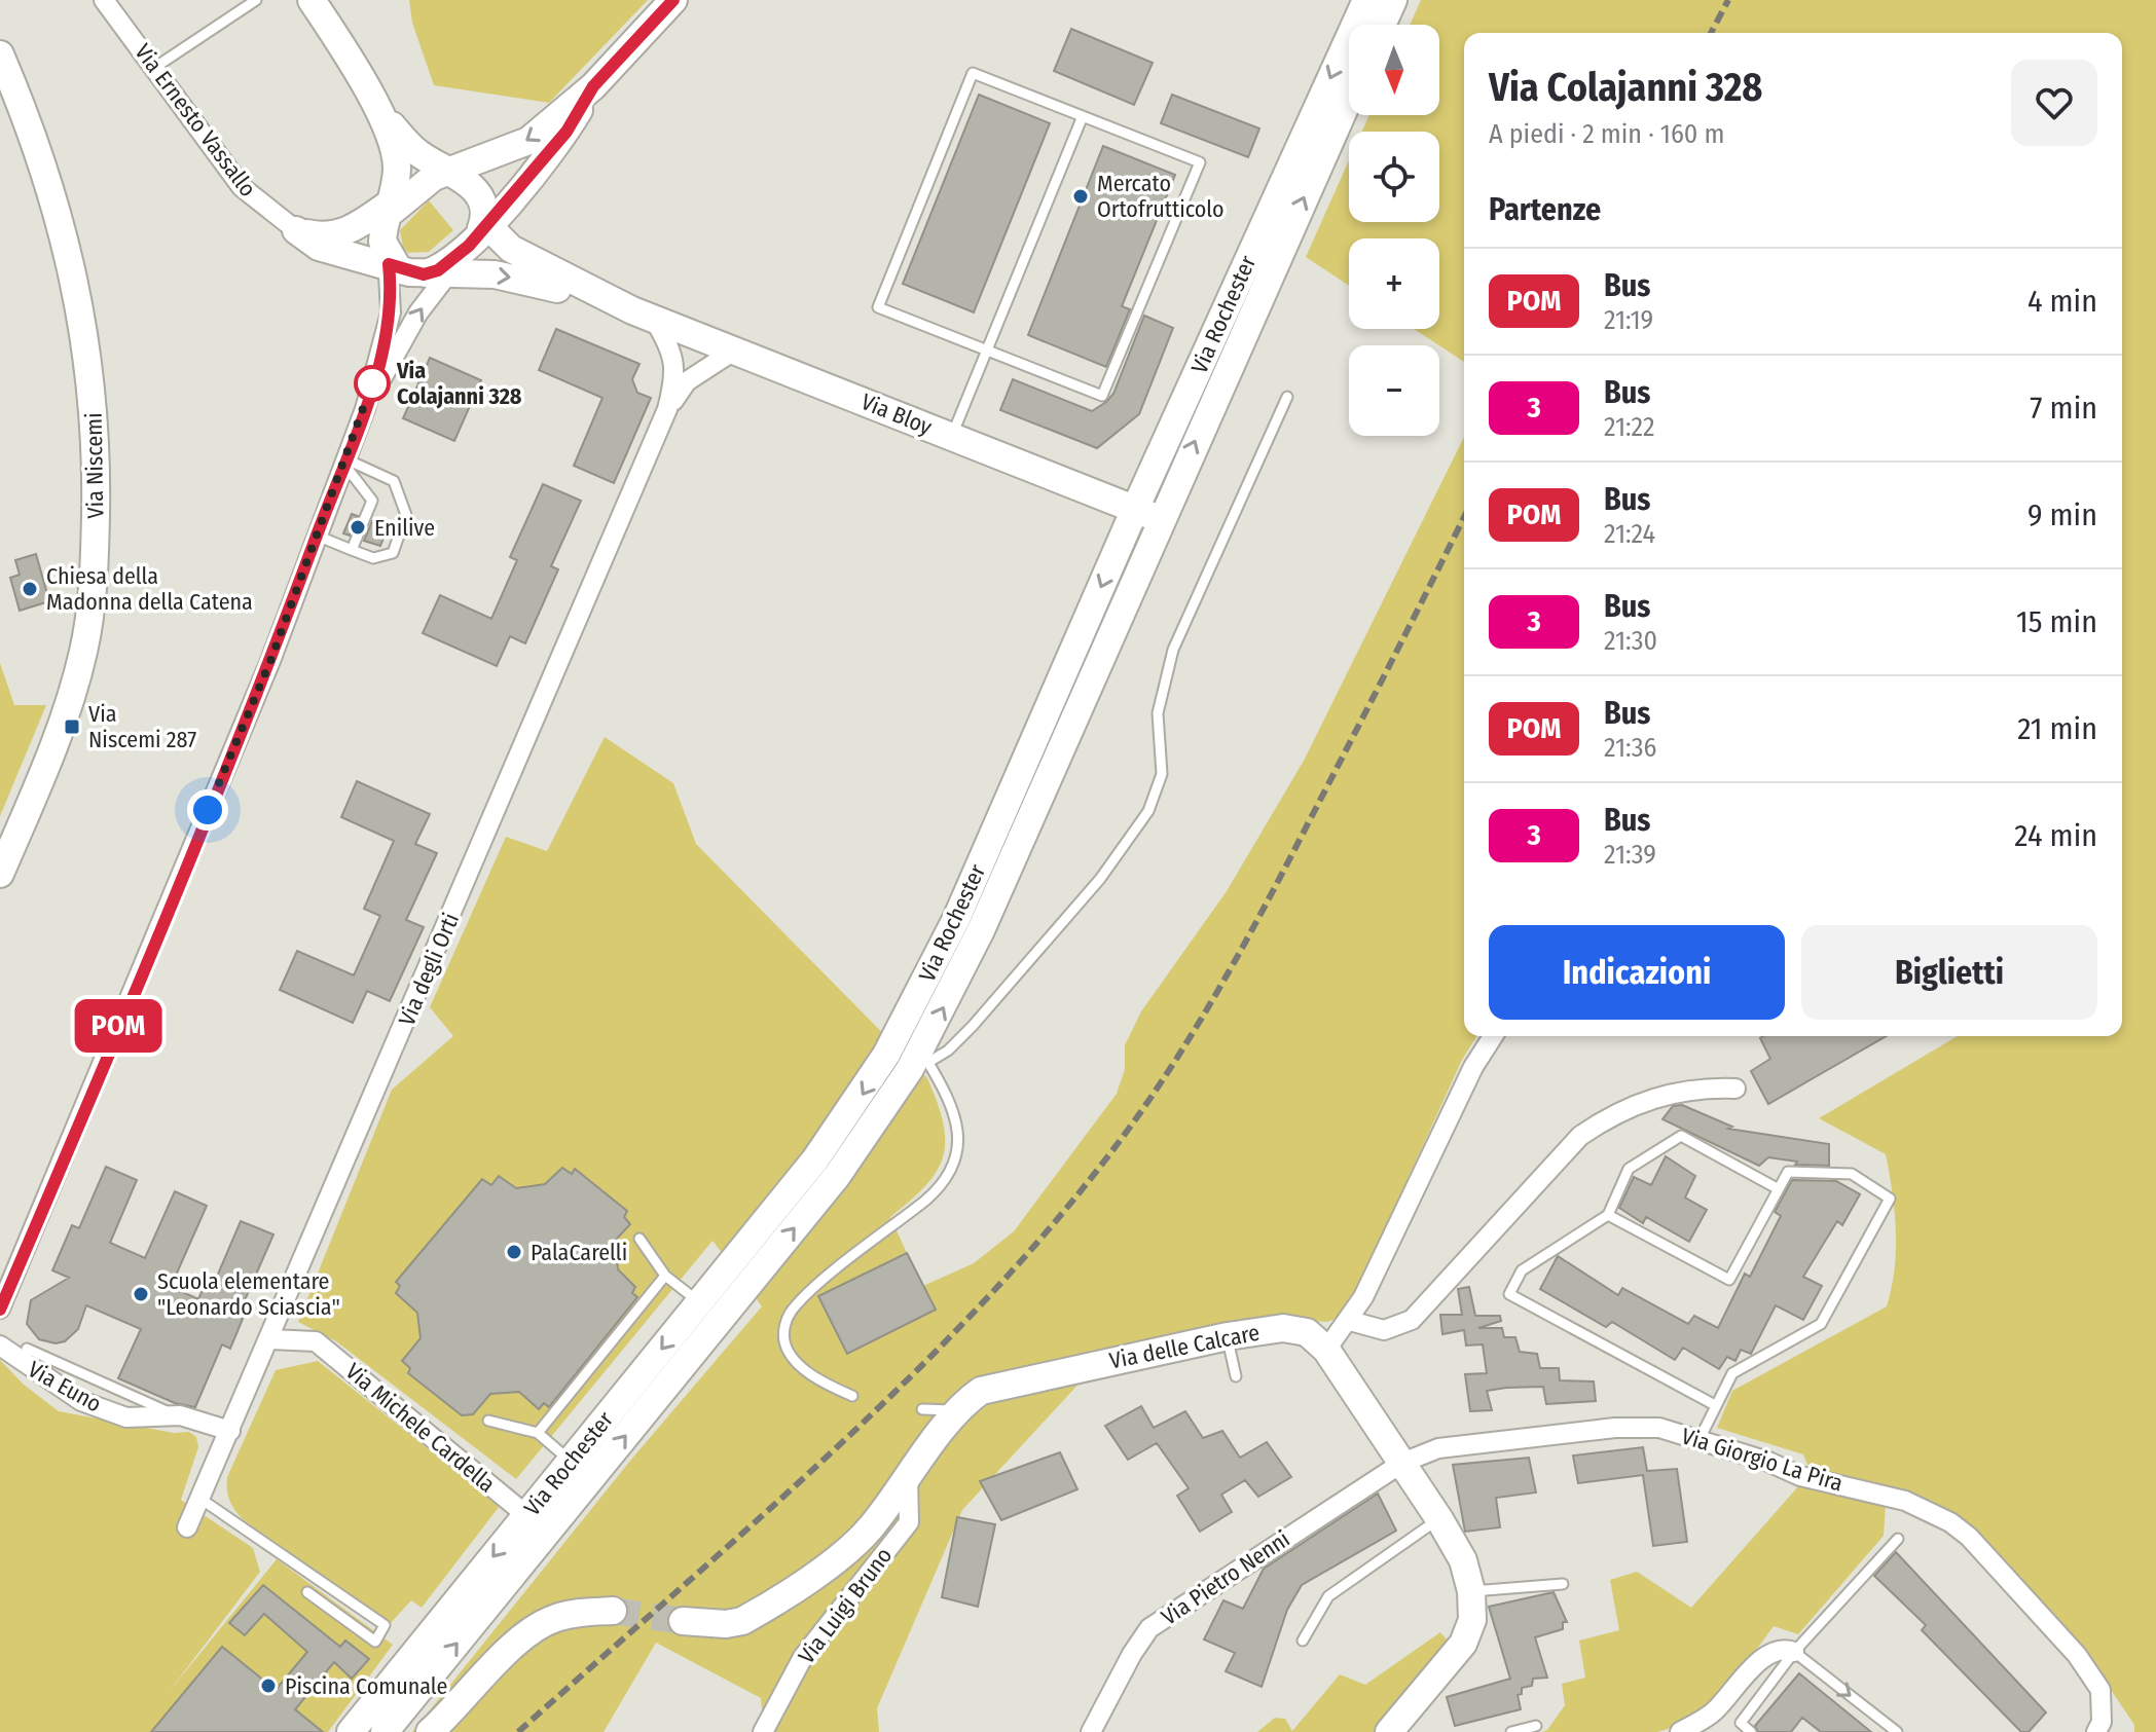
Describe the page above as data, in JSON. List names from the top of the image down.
{
  "streets": {
    "main road": [
      "Via Rochester",
      "Via Bloy",
      "Via Niscemi",
      "Via delle Calcare"
    ],
    "street": [
      "Via Ernesto Vassallo",
      "Via degli Orti",
      "Via Euno",
      "Via Michele Cardella",
      "Via Giorgio La Pira",
      "Via Pietro Nenni",
      "Via Luigi Bruno"
    ]
  },
  "crossings": [
    ["Via Rochester", "Via Bloy"],
    ["Via Rochester", "Via Michele Cardella"],
    ["Via Bloy", "Via degli Orti"],
    ["Via degli Orti", "Via Euno"],
    ["Via degli Orti", "Via Michele Cardella"],
    ["Via delle Calcare", "Via Giorgio La Pira"],
    ["Via delle Calcare", "Via Pietro Nenni"],
    ["Via delle Calcare", "Via Luigi Bruno"],
    ["Via Giorgio La Pira", "Via Pietro Nenni"]
  ],
  "places": {
    "other": [
      "Mercato Ortofrutticolo",
      "Via Colajanni 328",
      "Enilive",
      "Chiesa della Madonna della Catena",
      "PalaCarelli",
      "Scuola elementare \"Leonardo Sciascia\"",
      "Piscina Comunale"
    ],
    "transit": ["Via Niscemi 287"]
  },
  "lines": ["bus line POM"],
  "north": "bottom",
  "page": {
    "on_map": "POM",
    "map_buttons": ["+", "−"],
    "heading": [
      ["Via Colajanni 328", "A piedi · 2 min · 160 m"],
      "Partenze"
    ],
    "list": [
      {
        "mark": "POM",
        "name": "Bus",
        "note": "21:19",
        "value": "4 min"
      },
      {
        "mark": "3",
        "name": "Bus",
        "note": "21:22",
        "value": "7 min"
      },
      {
        "mark": "POM",
        "name": "Bus",
        "note": "21:24",
        "value": "9 min"
      },
      {
        "mark": "3",
        "name": "Bus",
        "note": "21:30",
        "value": "15 min"
      },
      {
        "mark": "POM",
        "name": "Bus",
        "note": "21:36",
        "value": "21 min"
      },
      {
        "mark": "3",
        "name": "Bus",
        "note": "21:39",
        "value": "24 min"
      }
    ],
    "buttons": ["Indicazioni", "Biglietti"]
  }
}
